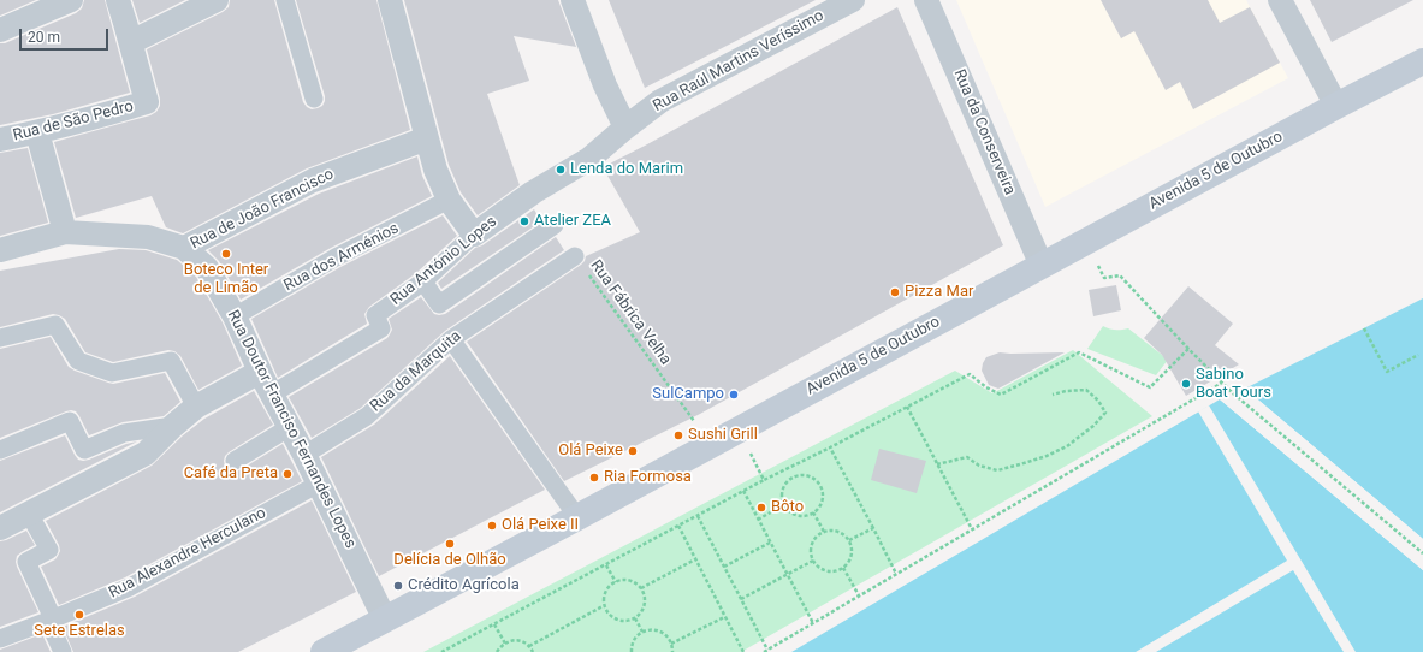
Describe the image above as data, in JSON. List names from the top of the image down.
{
  "streets": {
    "main road": ["Avenida 5 de Outubro"],
    "street": [
      "Rua Raúl Martins Veríssimo",
      "Rua de São Pedro",
      "Rua da Conserveira",
      "Rua de João Francisco",
      "Rua dos Arménios",
      "Rua António Lopes",
      "Rua da Marquita",
      "Rua Doutor Franciso Fernandes Lopes",
      "Rua Alexandre Herculano"
    ],
    "path": ["Rua Fábrica Velha"]
  },
  "crossings": [
    ["Rua Raúl Martins Veríssimo", "Rua António Lopes"],
    ["Rua da Conserveira", "Avenida 5 de Outubro"],
    ["Avenida 5 de Outubro", "Rua Fábrica Velha"],
    ["Avenida 5 de Outubro", "Rua Doutor Franciso Fernandes Lopes"],
    ["Rua de João Francisco", "Rua Doutor Franciso Fernandes Lopes"],
    ["Rua dos Arménios", "Rua Doutor Franciso Fernandes Lopes"],
    ["Rua António Lopes", "Rua Doutor Franciso Fernandes Lopes"],
    ["Rua Fábrica Velha", "Rua da Marquita"],
    ["Rua da Marquita", "Rua Doutor Franciso Fernandes Lopes"],
    ["Rua Doutor Franciso Fernandes Lopes", "Rua Alexandre Herculano"]
  ],
  "places": [
    "Lenda do Marim",
    "Atelier ZEA",
    "Boteco Inter de Limão",
    "Pizza Mar",
    "Sabino Boat Tours",
    "SulCampo",
    "Sushi Grill",
    "Olá Peixe",
    "Café da Preta",
    "Ria Formosa",
    "Bôto",
    "Olá Peixe II",
    "Delícia de Olhão",
    "Crédito Agrícola",
    "Sete Estrelas"
  ],
  "scale_bar": "20 m"
}
